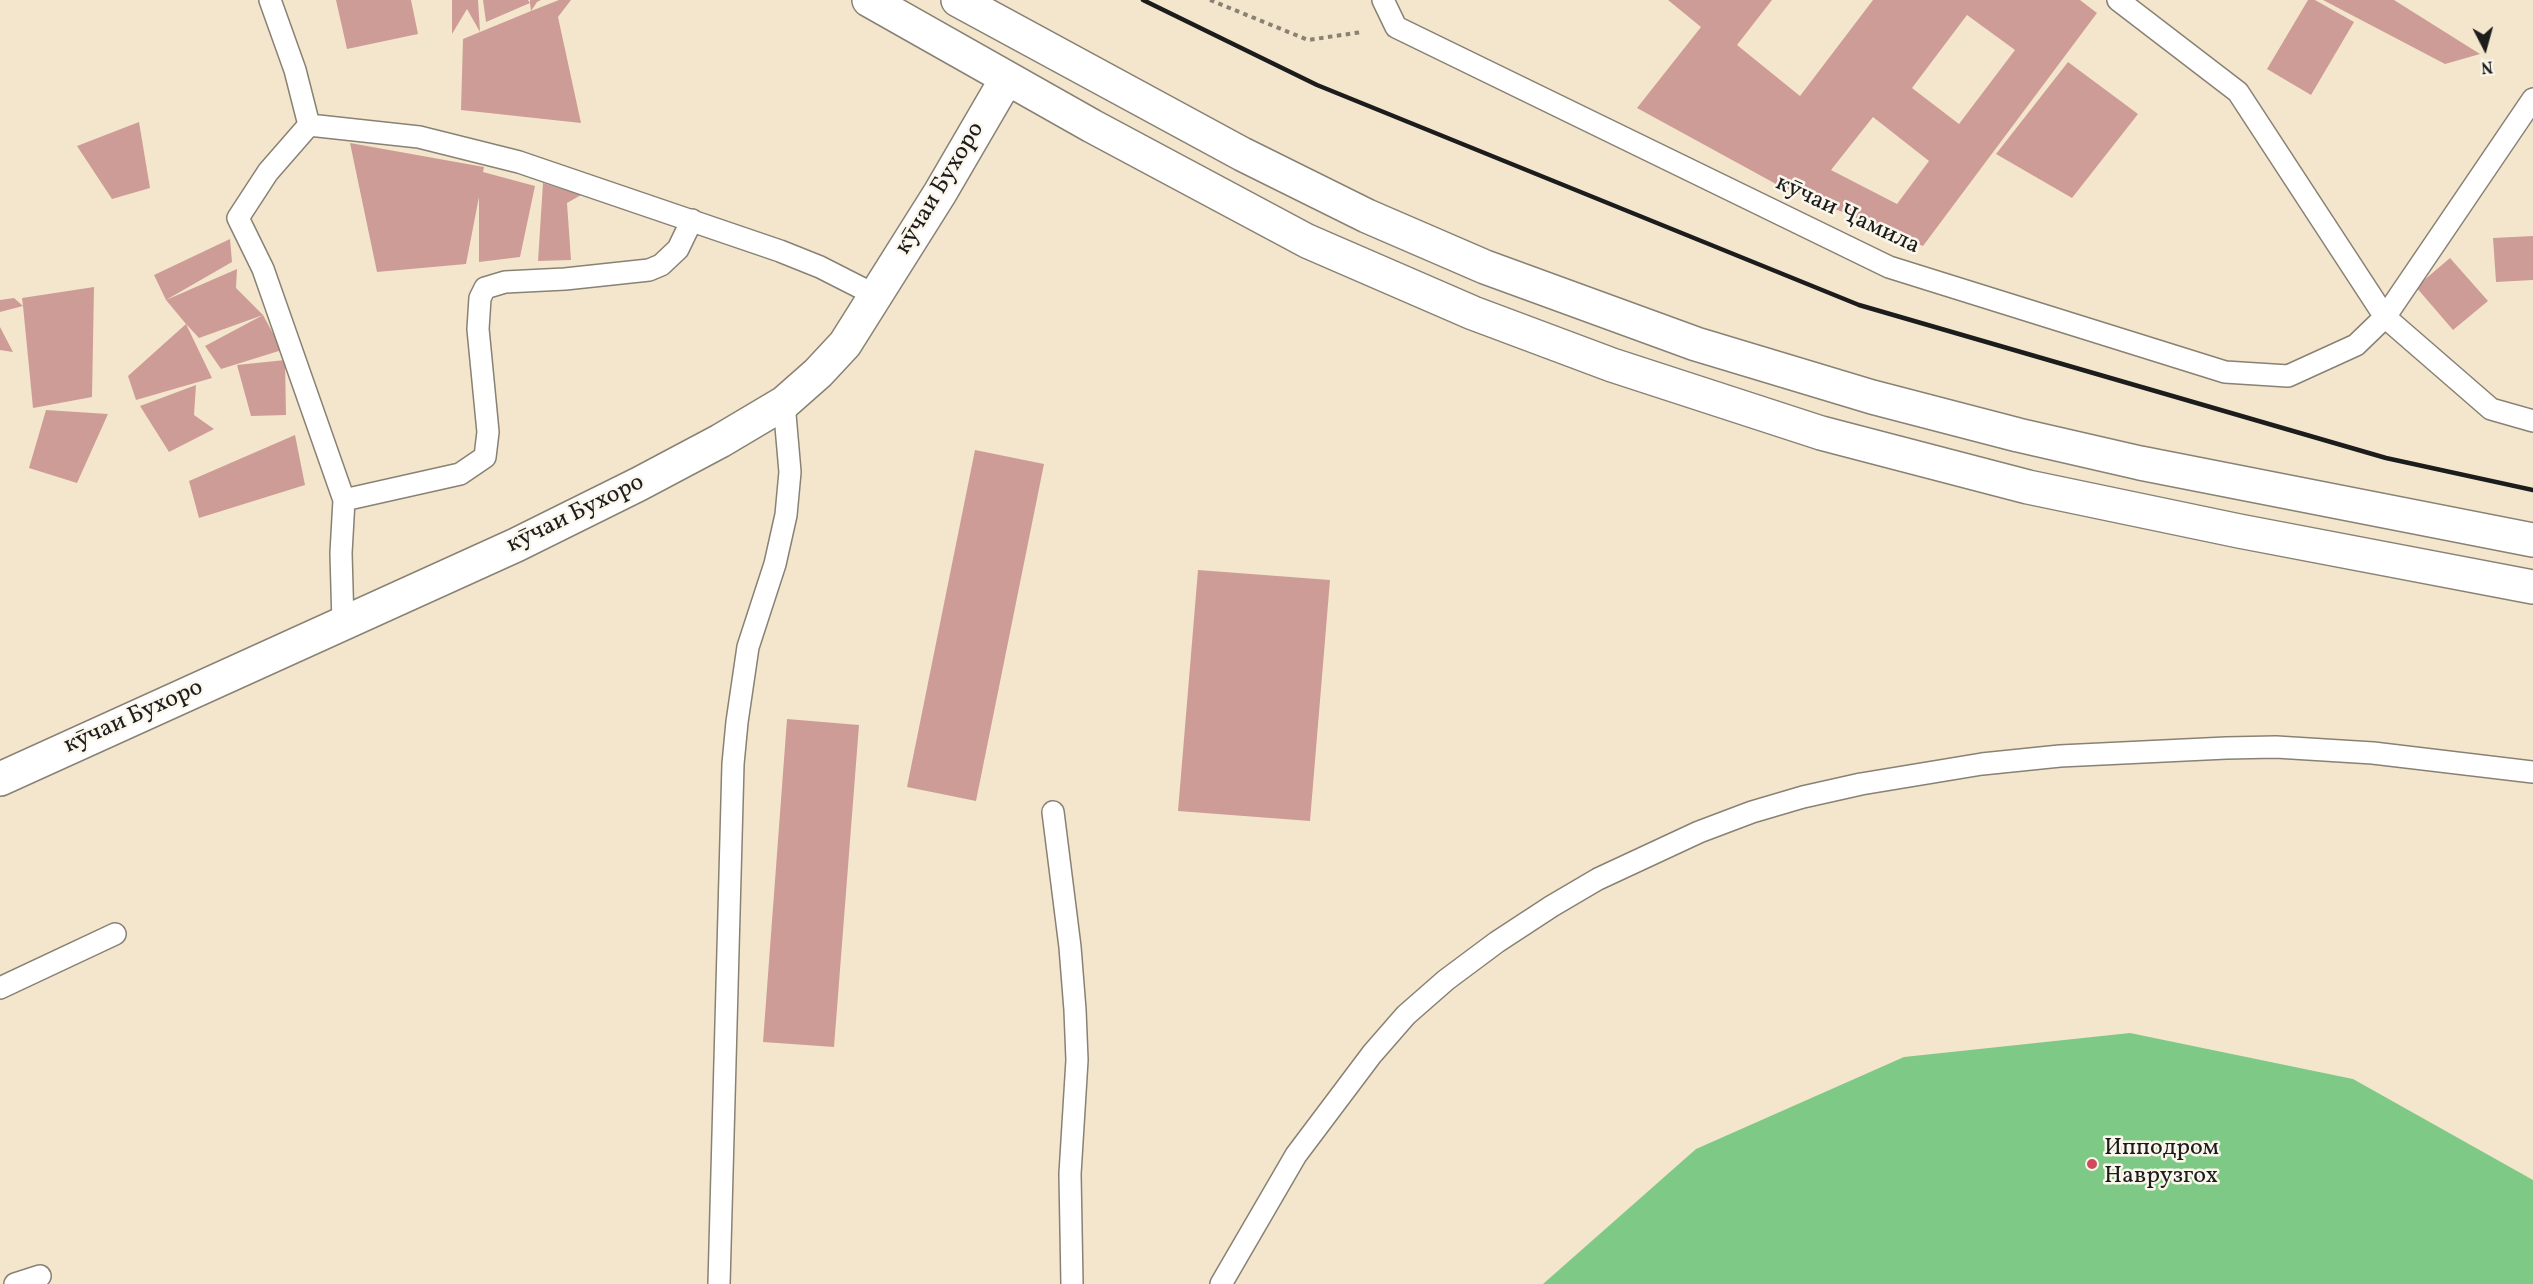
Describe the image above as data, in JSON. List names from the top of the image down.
{
  "streets": {
    "street": ["кӯчаи Бухоро"],
    "lane": ["кӯчаи Ҷамила"]
  },
  "places": ["Ипподром Наврузгох"],
  "north": "bottom"
}
